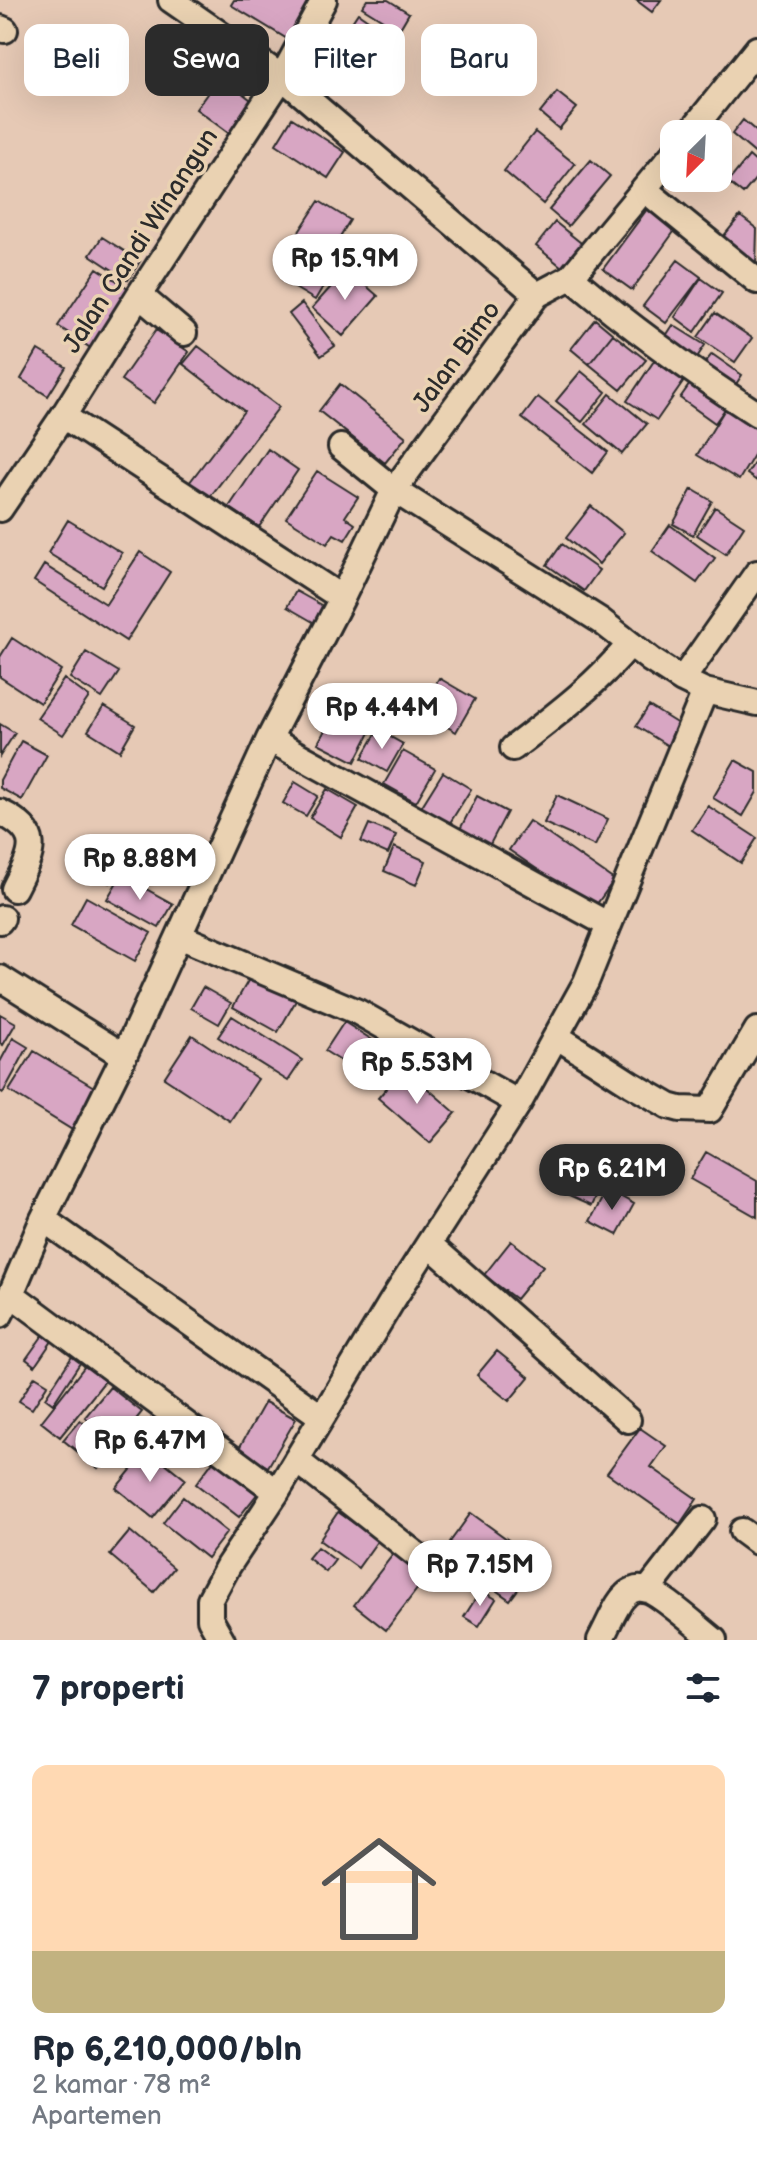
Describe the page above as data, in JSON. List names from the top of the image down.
{
  "streets": {
    "street": ["Jalan Candi Winangun", "Jalan Bimo"]
  },
  "crossings": [
    ["Jalan Candi Winangun", "Jalan Bimo"]
  ],
  "north": "bottom left",
  "page": {
    "chip": [
      "Beli",
      "Sewa",
      "Filter",
      "Baru"
    ],
    "price": [
      "Rp 15.9M",
      "Rp 4.44M",
      "Rp 8.88M",
      "Rp 5.53M",
      "Rp 6.21M",
      "Rp 6.47M",
      "Rp 7.15M"
    ],
    "heading": "7 properti",
    "list": [
      {
        "name": "Rp 6,210,000/bln",
        "note": "2 kamar · 78 m² · Apartemen"
      }
    ]
  }
}
